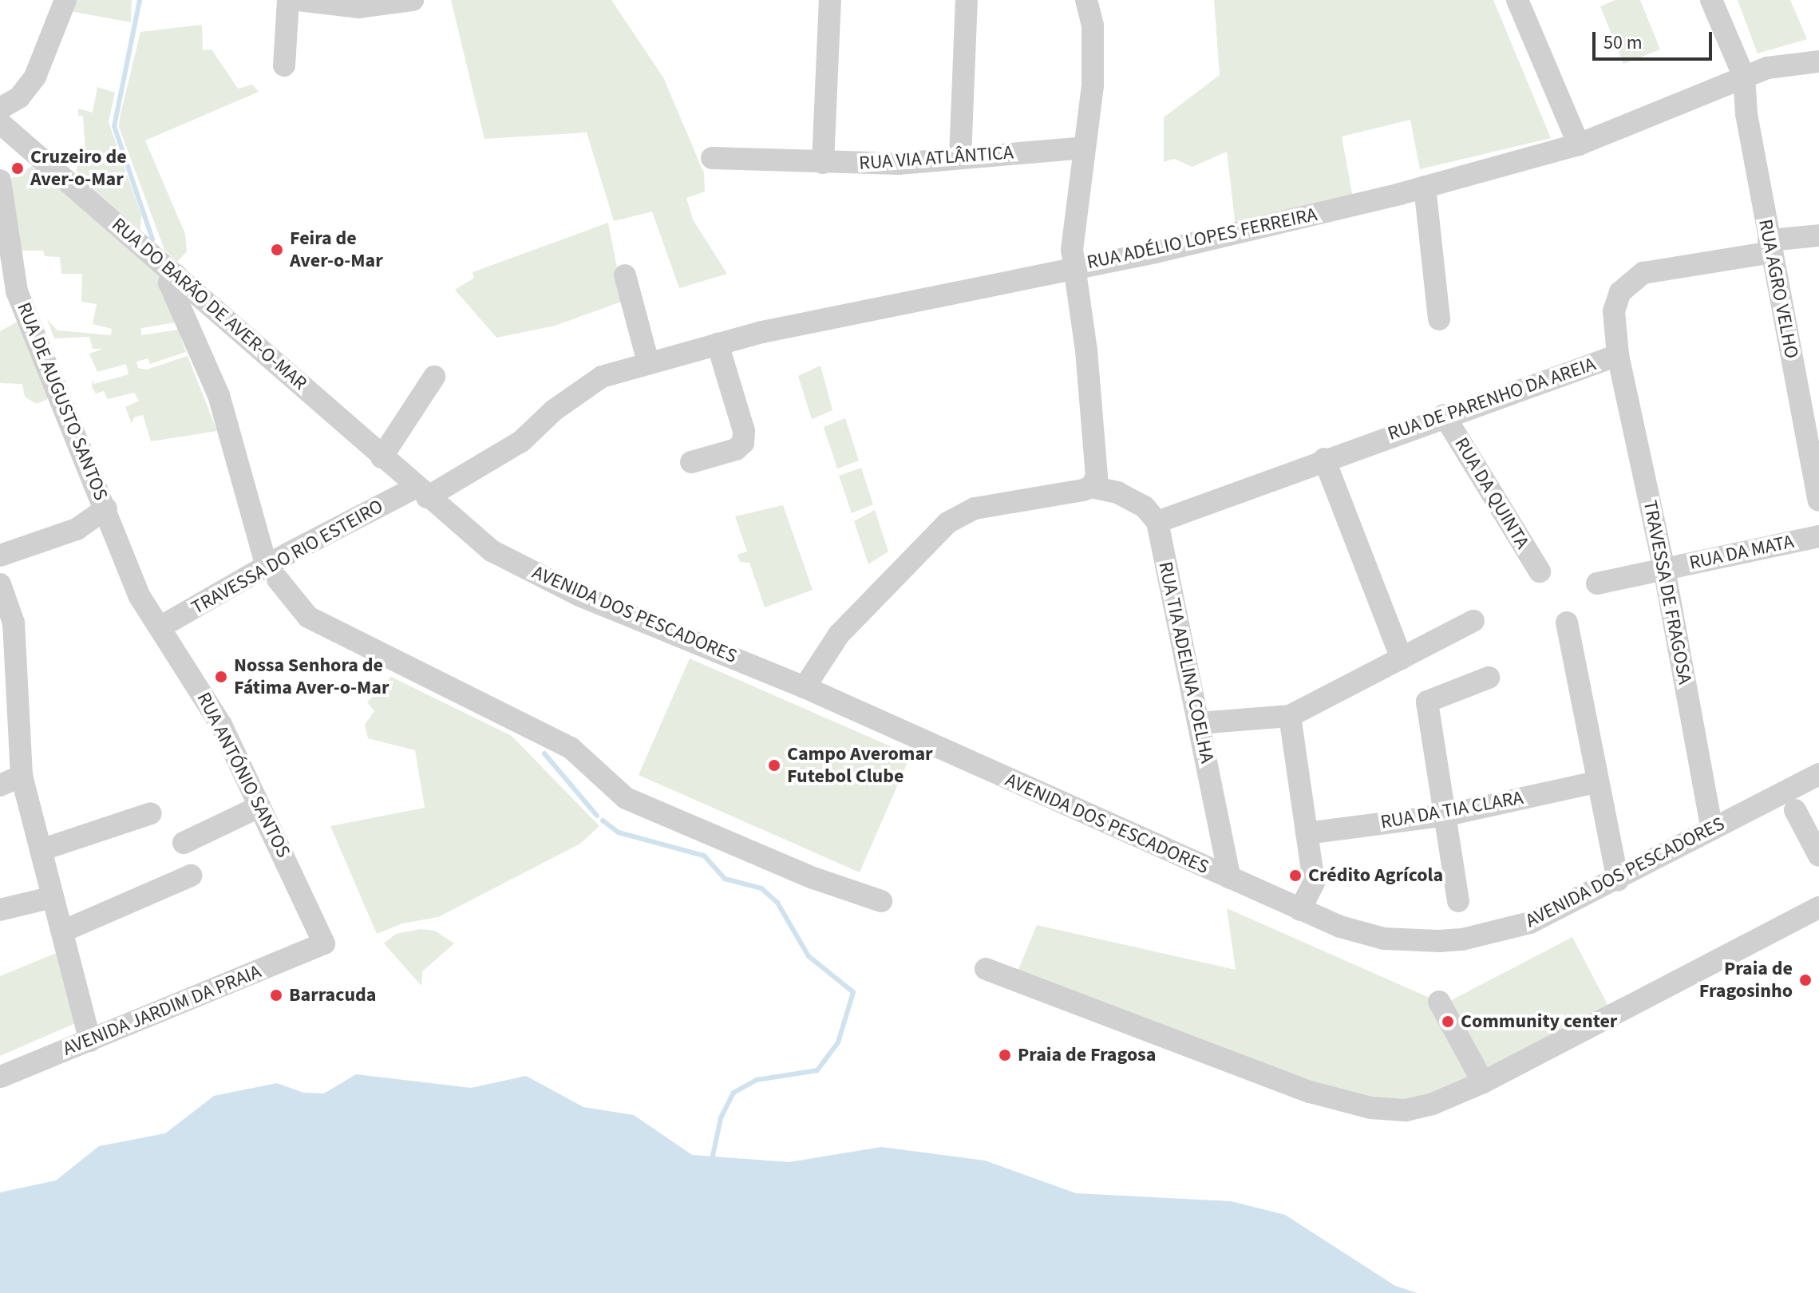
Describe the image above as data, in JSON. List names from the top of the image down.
{
  "streets": {
    "street": [
      "RUA VIA ATLÂNTICA",
      "RUA ADÉLIO LOPES FERREIRA",
      "RUA AGRO VELHO",
      "RUA DO BARÃO DE AVER-O-MAR",
      "RUA DE PARENHO DA AREIA",
      "RUA DE AUGUSTO SANTOS",
      "RUA DA QUINTA",
      "RUA DA MATA",
      "TRAVESSA DO RIO ESTEIRO",
      "TRAVESSA DE FRAGOSA",
      "AVENIDA DOS PESCADORES",
      "RUA TIA ADELINA COELHA",
      "RUA ANTÓNIO SANTOS",
      "RUA DA TIA CLARA",
      "AVENIDA JARDIM DA PRAIA"
    ]
  },
  "crossings": [
    ["RUA ADÉLIO LOPES FERREIRA", "RUA AGRO VELHO"],
    ["RUA ADÉLIO LOPES FERREIRA", "RUA DO BARÃO DE AVER-O-MAR"],
    ["RUA ADÉLIO LOPES FERREIRA", "TRAVESSA DO RIO ESTEIRO"],
    ["RUA ADÉLIO LOPES FERREIRA", "AVENIDA DOS PESCADORES"],
    ["RUA AGRO VELHO", "RUA DE PARENHO DA AREIA"],
    ["RUA DO BARÃO DE AVER-O-MAR", "TRAVESSA DO RIO ESTEIRO"],
    ["RUA DO BARÃO DE AVER-O-MAR", "AVENIDA DOS PESCADORES"],
    ["RUA DE PARENHO DA AREIA", "RUA DA QUINTA"],
    ["RUA DE PARENHO DA AREIA", "TRAVESSA DE FRAGOSA"],
    ["RUA DE PARENHO DA AREIA", "RUA TIA ADELINA COELHA"],
    ["RUA DE AUGUSTO SANTOS", "RUA ANTÓNIO SANTOS"],
    ["RUA DA MATA", "TRAVESSA DE FRAGOSA"],
    ["TRAVESSA DO RIO ESTEIRO", "AVENIDA DOS PESCADORES"],
    ["TRAVESSA DO RIO ESTEIRO", "RUA ANTÓNIO SANTOS"],
    ["TRAVESSA DE FRAGOSA", "AVENIDA DOS PESCADORES"],
    ["AVENIDA DOS PESCADORES", "RUA TIA ADELINA COELHA"],
    ["RUA ANTÓNIO SANTOS", "AVENIDA JARDIM DA PRAIA"]
  ],
  "places": [
    "Cruzeiro de Aver-o-Mar",
    "Feira de Aver-o-Mar",
    "Nossa Senhora de Fátima Aver-o-Mar",
    "Campo Averomar Futebol Clube",
    "Crédito Agrícola",
    "Praia de Fragosinho",
    "Barracuda",
    "Community center",
    "Praia de Fragosa"
  ],
  "scale_bar": "50 m"
}
